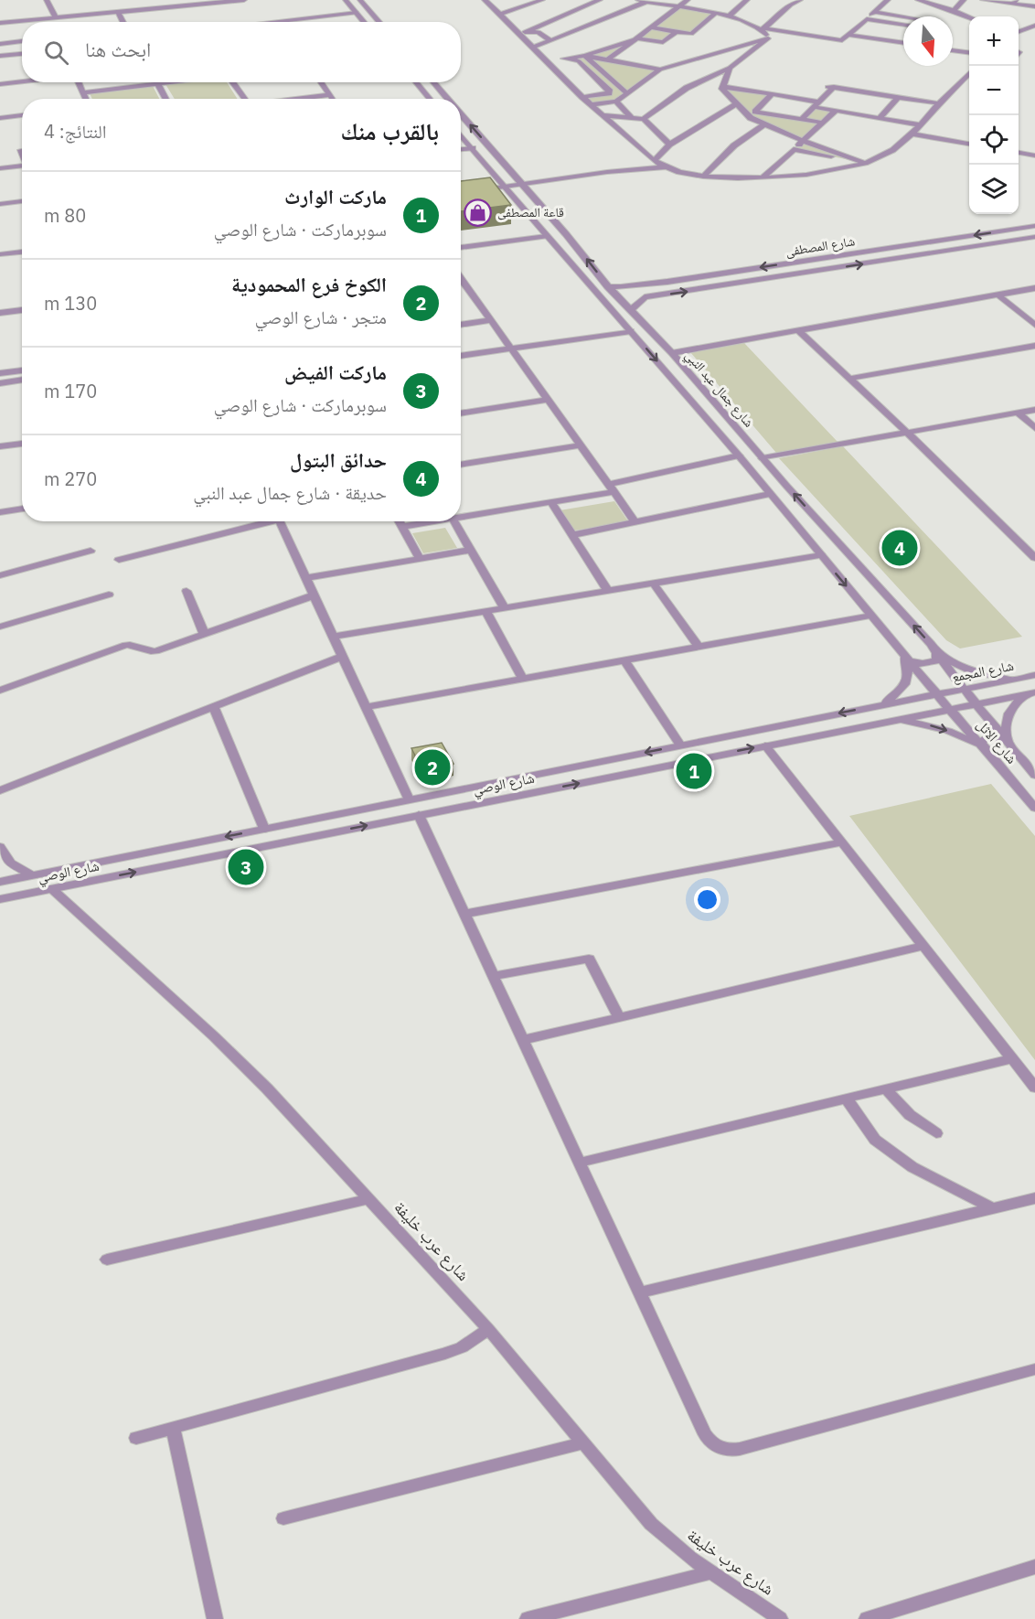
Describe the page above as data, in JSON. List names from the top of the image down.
{
  "streets": {
    "street": [
      "شارع المصطفى",
      "شارع جمال عبد النبي",
      "شارع المجمع",
      "شارع الاثل",
      "شارع الوصي",
      "شارع عرب خليفة"
    ]
  },
  "crossings": [
    ["شارع المصطفى", "شارع جمال عبد النبي"],
    ["شارع جمال عبد النبي", "شارع المجمع"],
    ["شارع جمال عبد النبي", "شارع الاثل"],
    ["شارع جمال عبد النبي", "شارع الوصي"],
    ["شارع المجمع", "شارع الاثل"],
    ["شارع المجمع", "شارع الوصي"],
    ["شارع الاثل", "شارع الوصي"],
    ["شارع الوصي", "شارع عرب خليفة"]
  ],
  "places": {
    "shop": ["قاعة المصطفى"]
  },
  "north": "bottom",
  "page": {
    "map_buttons": ["+", "−"],
    "search": "ابحث هنا",
    "heading": ["بالقرب منك", "النتائج: 4"],
    "list": [
      {
        "mark": "1",
        "name": "ماركت الوارث",
        "note": "سوبرماركت · شارع الوصي",
        "value": "80 m"
      },
      {
        "mark": "2",
        "name": "الكوخ فرع المحمودية",
        "note": "متجر · شارع الوصي",
        "value": "130 m"
      },
      {
        "mark": "3",
        "name": "ماركت الفيض",
        "note": "سوبرماركت · شارع الوصي",
        "value": "170 m"
      },
      {
        "mark": "4",
        "name": "حدائق البتول",
        "note": "حديقة · شارع جمال عبد النبي",
        "value": "270 m"
      }
    ],
    "pins": [
      "4",
      "2",
      "1",
      "3"
    ]
  }
}
